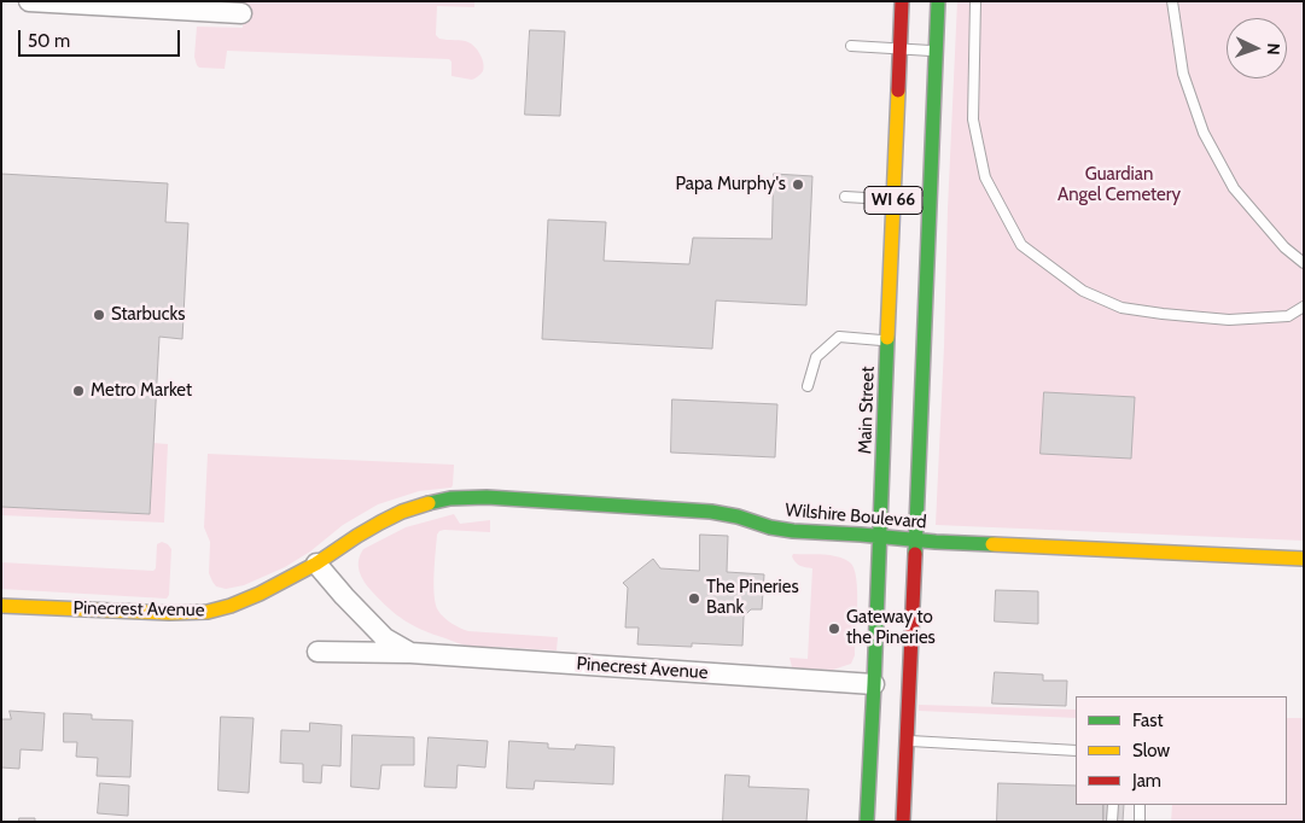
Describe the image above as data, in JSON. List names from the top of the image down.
{
  "streets": {
    "main road": [
      "WI 66",
      "Main Street",
      "Wilshire Boulevard",
      "Pinecrest Avenue"
    ]
  },
  "crossings": [
    ["WI 66", "Wilshire Boulevard"],
    ["Main Street", "Wilshire Boulevard"],
    ["Main Street", "Pinecrest Avenue"],
    ["Wilshire Boulevard", "Pinecrest Avenue"]
  ],
  "parks": ["Guardian Angel Cemetery"],
  "places": [
    "Papa Murphy's",
    "Starbucks",
    "Metro Market",
    "The Pineries Bank",
    "Gateway to the Pineries"
  ],
  "legend": ["Fast", "Slow", "Jam"],
  "scale_bar": "50 m",
  "north": "right"
}
